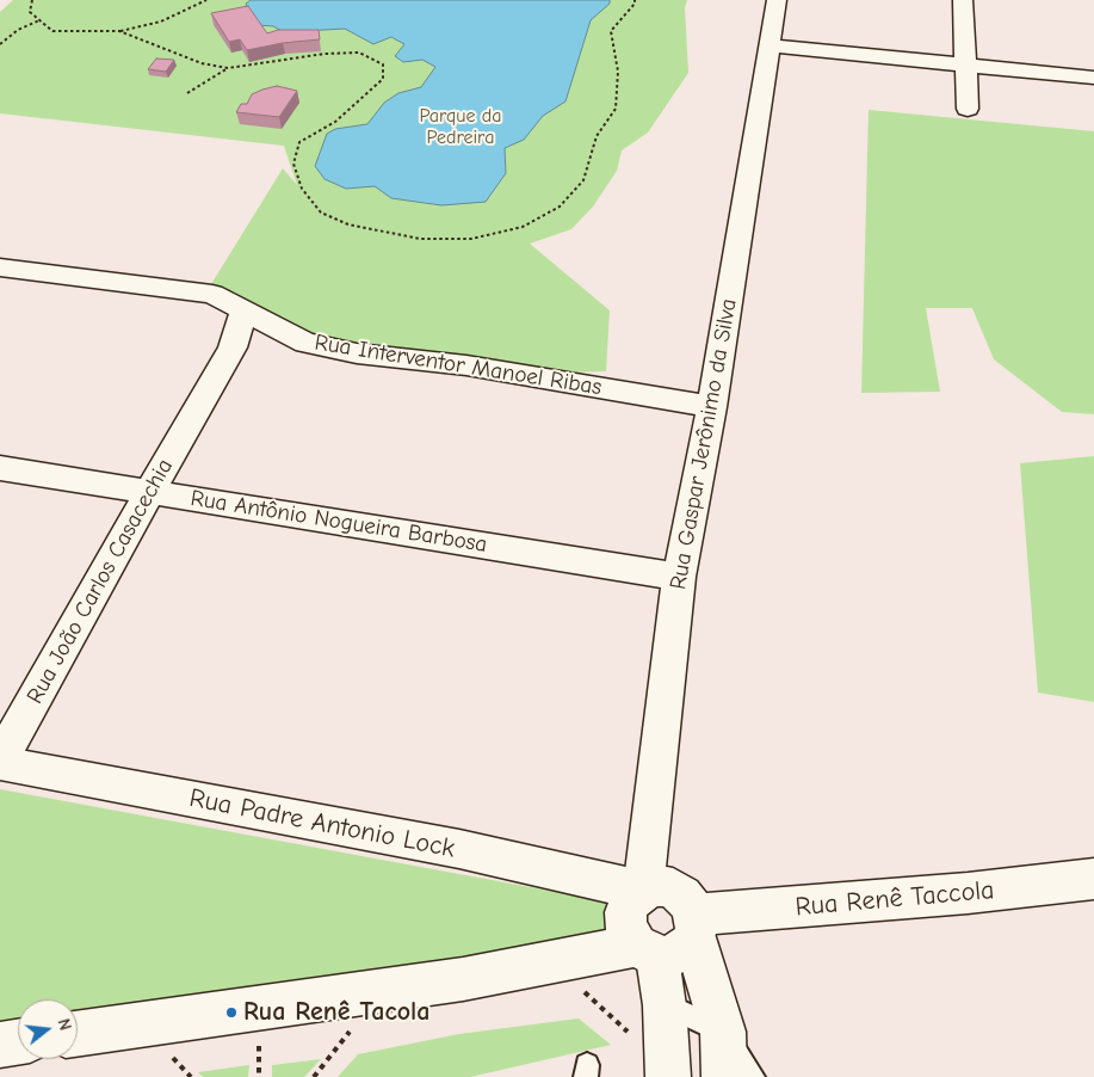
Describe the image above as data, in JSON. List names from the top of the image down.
{
  "streets": {
    "street": [
      "Rua Interventor Manoel Ribas",
      "Rua Gaspar Jerônimo da Silva",
      "Rua Antônio Nogueira Barbosa",
      "Rua João Carlos Casacechia",
      "Rua Padre Antonio Lock",
      "Rua Renê Taccola"
    ]
  },
  "crossings": [
    ["Rua Interventor Manoel Ribas", "Rua Gaspar Jerônimo da Silva"],
    ["Rua Interventor Manoel Ribas", "Rua João Carlos Casacechia"],
    ["Rua Gaspar Jerônimo da Silva", "Rua Antônio Nogueira Barbosa"],
    ["Rua Gaspar Jerônimo da Silva", "Rua Padre Antonio Lock"],
    ["Rua Gaspar Jerônimo da Silva", "Rua Renê Taccola"],
    ["Rua Antônio Nogueira Barbosa", "Rua João Carlos Casacechia"],
    ["Rua João Carlos Casacechia", "Rua Padre Antonio Lock"],
    ["Rua Padre Antonio Lock", "Rua Renê Taccola"]
  ],
  "parks": ["Parque da Pedreira"],
  "places": ["Rua Renê Tacola"],
  "north": "right"
}
